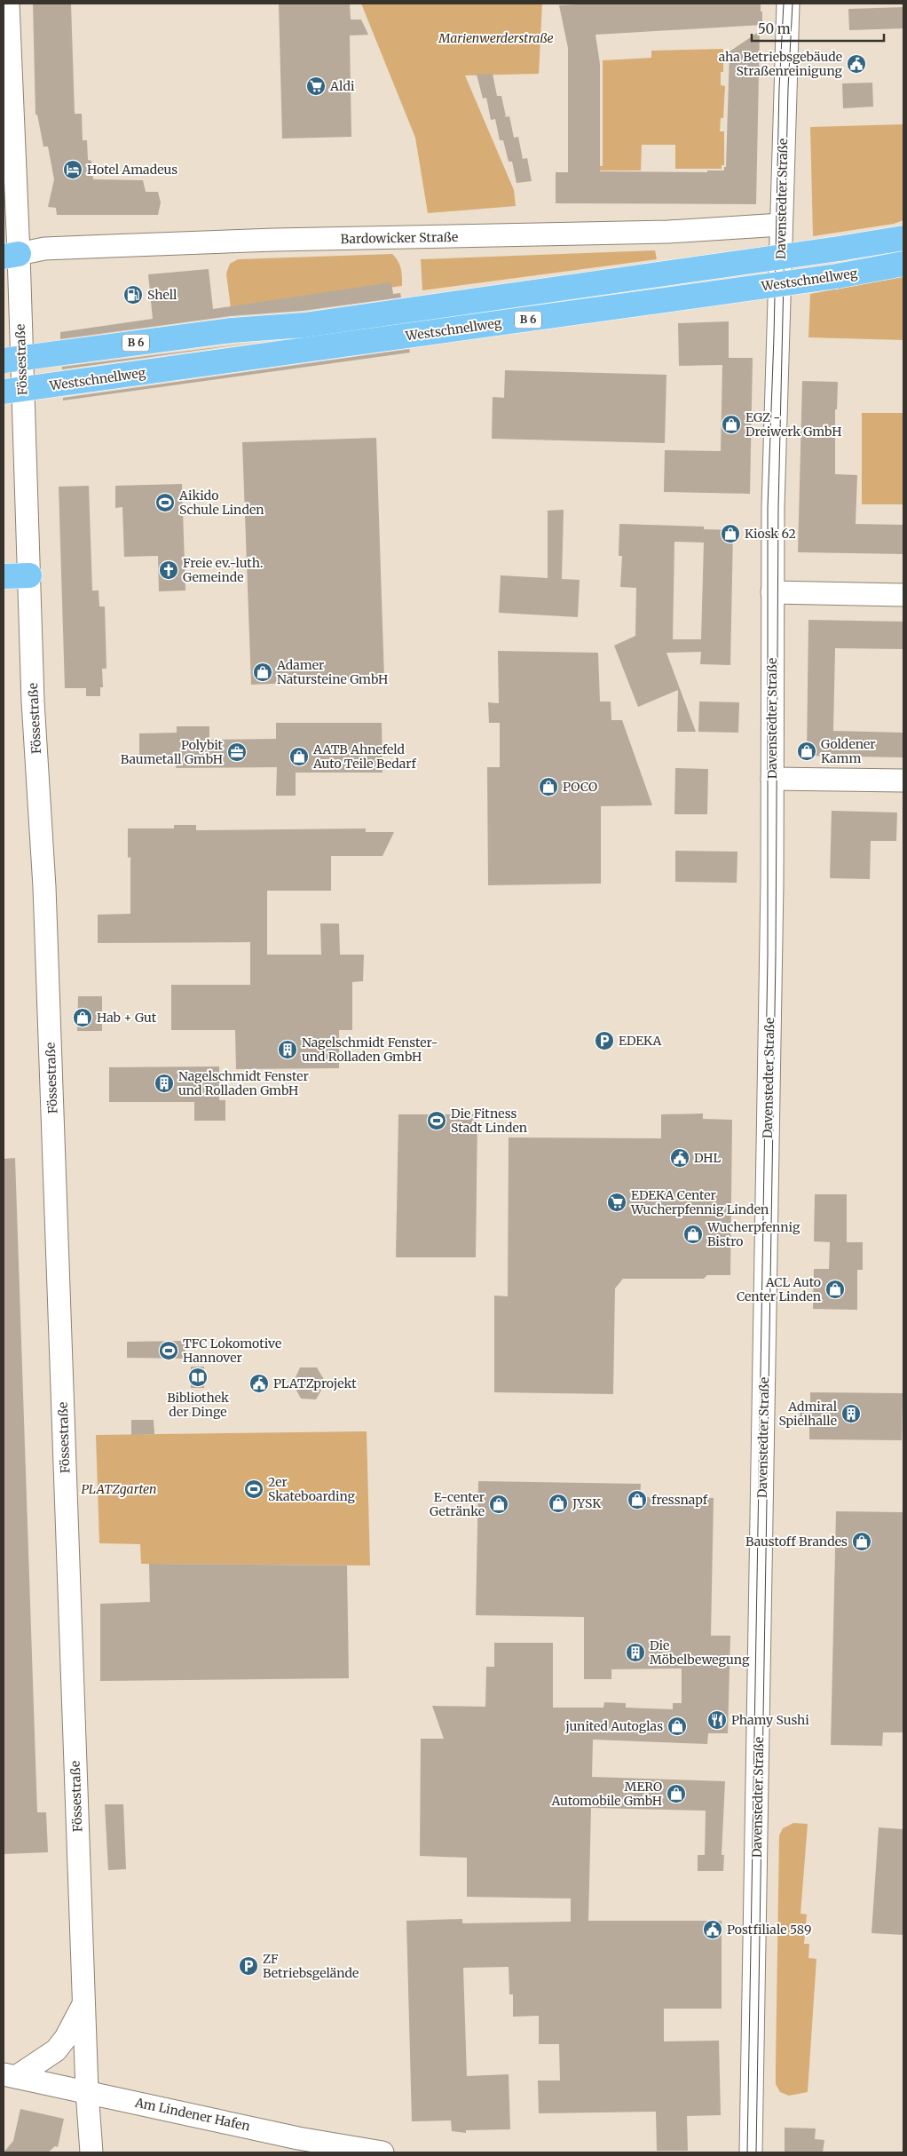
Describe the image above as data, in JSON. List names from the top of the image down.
{
  "streets": {
    "highway": ["Westschnellweg", "B 6"],
    "street": [
      "Davenstedter Straße",
      "Bardowicker Straße",
      "Fössestraße",
      "Am Lindener Hafen"
    ]
  },
  "crossings": [
    ["Davenstedter Straße", "Bardowicker Straße"],
    ["Bardowicker Straße", "Fössestraße"],
    ["Fössestraße", "Am Lindener Hafen"]
  ],
  "parks": ["Marienwerderstraße", "PLATZgarten"],
  "places": {
    "public building": [
      "aha Betriebsgebäude Straßenreinigung",
      "DHL",
      "PLATZprojekt",
      "Postfiliale 589"
    ],
    "supermarket": ["Aldi", "EDEKA Center Wucherpfennig Linden"],
    "hotel": ["Hotel Amadeus"],
    "fuel station": ["Shell"],
    "shop": [
      "EGZ - Dreiwerk GmbH",
      "Kiosk 62",
      "Adamer Natursteine GmbH",
      "Goldener Kamm",
      "AATB Ahnefeld Auto Teile Bedarf",
      "POCO",
      "Hab + Gut",
      "Wucherpfennig Bistro",
      "ACL Auto Center Linden",
      "fressnapf",
      "JYSK",
      "E-center Getränke",
      "Baustoff Brandes",
      "junited Autoglas",
      "MERO Automobile GmbH"
    ],
    "sports": [
      "Aikido Schule Linden",
      "Die Fitness Stadt Linden",
      "TFC Lokomotive Hannover",
      "2er Skateboarding"
    ],
    "church": ["Freie ev.-luth. Gemeinde"],
    "office": ["Polybit Baumetall GmbH"],
    "parking": ["EDEKA", "ZF Betriebsgelände"],
    "building": [
      "Nagelschmidt Fenster- und Rolladen GmbH",
      "Nagelschmidt Fenster und Rolladen GmbH",
      "Admiral Spielhalle",
      "Die Möbelbewegung"
    ],
    "library": ["Bibliothek der Dinge"],
    "restaurant": ["Phamy Sushi"]
  },
  "scale_bar": "50 m"
}
